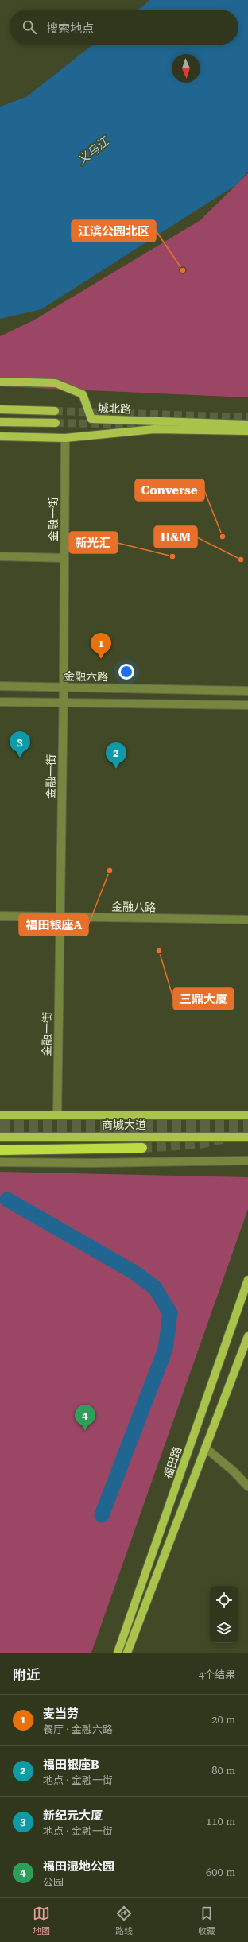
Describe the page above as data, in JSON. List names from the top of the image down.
{
  "streets": {
    "main road": ["城北路", "商城大道", "福田路"],
    "street": ["金融一街", "金融六路", "金融八路"]
  },
  "crossings": [
    ["城北路", "金融一街"],
    ["金融一街", "金融六路"],
    ["金融一街", "金融八路"],
    ["金融一街", "商城大道"]
  ],
  "water": ["义乌江"],
  "places": [
    "江滨公园北区",
    "Converse",
    "新光汇",
    "H&M",
    "福田银座A",
    "三鼎大厦"
  ],
  "north": "bottom",
  "page": {
    "search": "搜索地点",
    "pins": [
      "1",
      "3",
      "2",
      "4"
    ],
    "heading": ["附近", "4个结果"],
    "list": [
      {
        "mark": "1",
        "name": "麦当劳",
        "note": "餐厅 · 金融六路",
        "value": "20 m"
      },
      {
        "mark": "2",
        "name": "福田银座B",
        "note": "地点 · 金融一街",
        "value": "80 m"
      },
      {
        "mark": "3",
        "name": "新纪元大厦",
        "note": "地点 · 金融一街",
        "value": "110 m"
      },
      {
        "mark": "4",
        "name": "福田湿地公园",
        "note": "公园",
        "value": "600 m"
      }
    ],
    "nav": ["地图", "路线", "收藏"]
  }
}
